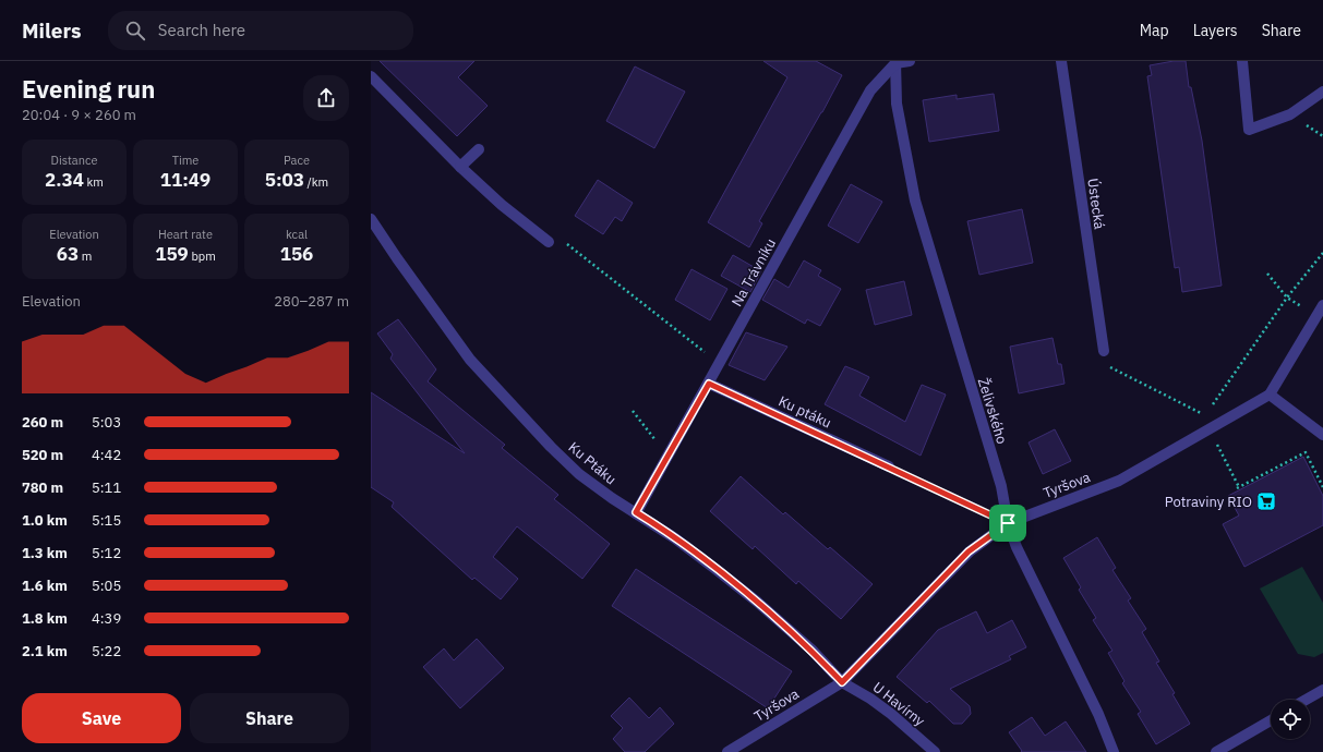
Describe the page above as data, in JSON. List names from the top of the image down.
{
  "streets": {
    "street": [
      "Ústecká",
      "Na Trávníku",
      "Želivského",
      "Ku ptáku",
      "Ku Ptáku",
      "Tyršova",
      "U Havírny"
    ]
  },
  "crossings": [
    ["Na Trávníku", "Želivského"],
    ["Na Trávníku", "Ku ptáku"],
    ["Na Trávníku", "Ku Ptáku"],
    ["Želivského", "Tyršova"],
    ["Ku Ptáku", "Tyršova"],
    ["Ku Ptáku", "U Havírny"],
    ["Tyršova", "U Havírny"]
  ],
  "places": {
    "supermarket": ["Potraviny RIO"]
  },
  "page": {
    "header": "Milers",
    "search": "Search here",
    "nav": ["Map", "Layers", "Share"],
    "heading": ["Evening run", "20:04 · 9 × 260 m"],
    "stats": [
      ["Distance", "2.34 km"],
      ["Time", "11:49"],
      ["Pace", "5:03 /km"],
      ["Elevation", "63 m"],
      ["Heart rate", "159 bpm"],
      ["kcal", "156"]
    ],
    "chart": ["Elevation", "280–287 m"],
    "list": [
      {
        "name": "260 m",
        "note": "5:03"
      },
      {
        "name": "520 m",
        "note": "4:42"
      },
      {
        "name": "780 m",
        "note": "5:11"
      },
      {
        "name": "1.0 km",
        "note": "5:15"
      },
      {
        "name": "1.3 km",
        "note": "5:12"
      },
      {
        "name": "1.6 km",
        "note": "5:05"
      },
      {
        "name": "1.8 km",
        "note": "4:39"
      },
      {
        "name": "2.1 km",
        "note": "5:22"
      }
    ],
    "buttons": ["Save", "Share"]
  }
}
